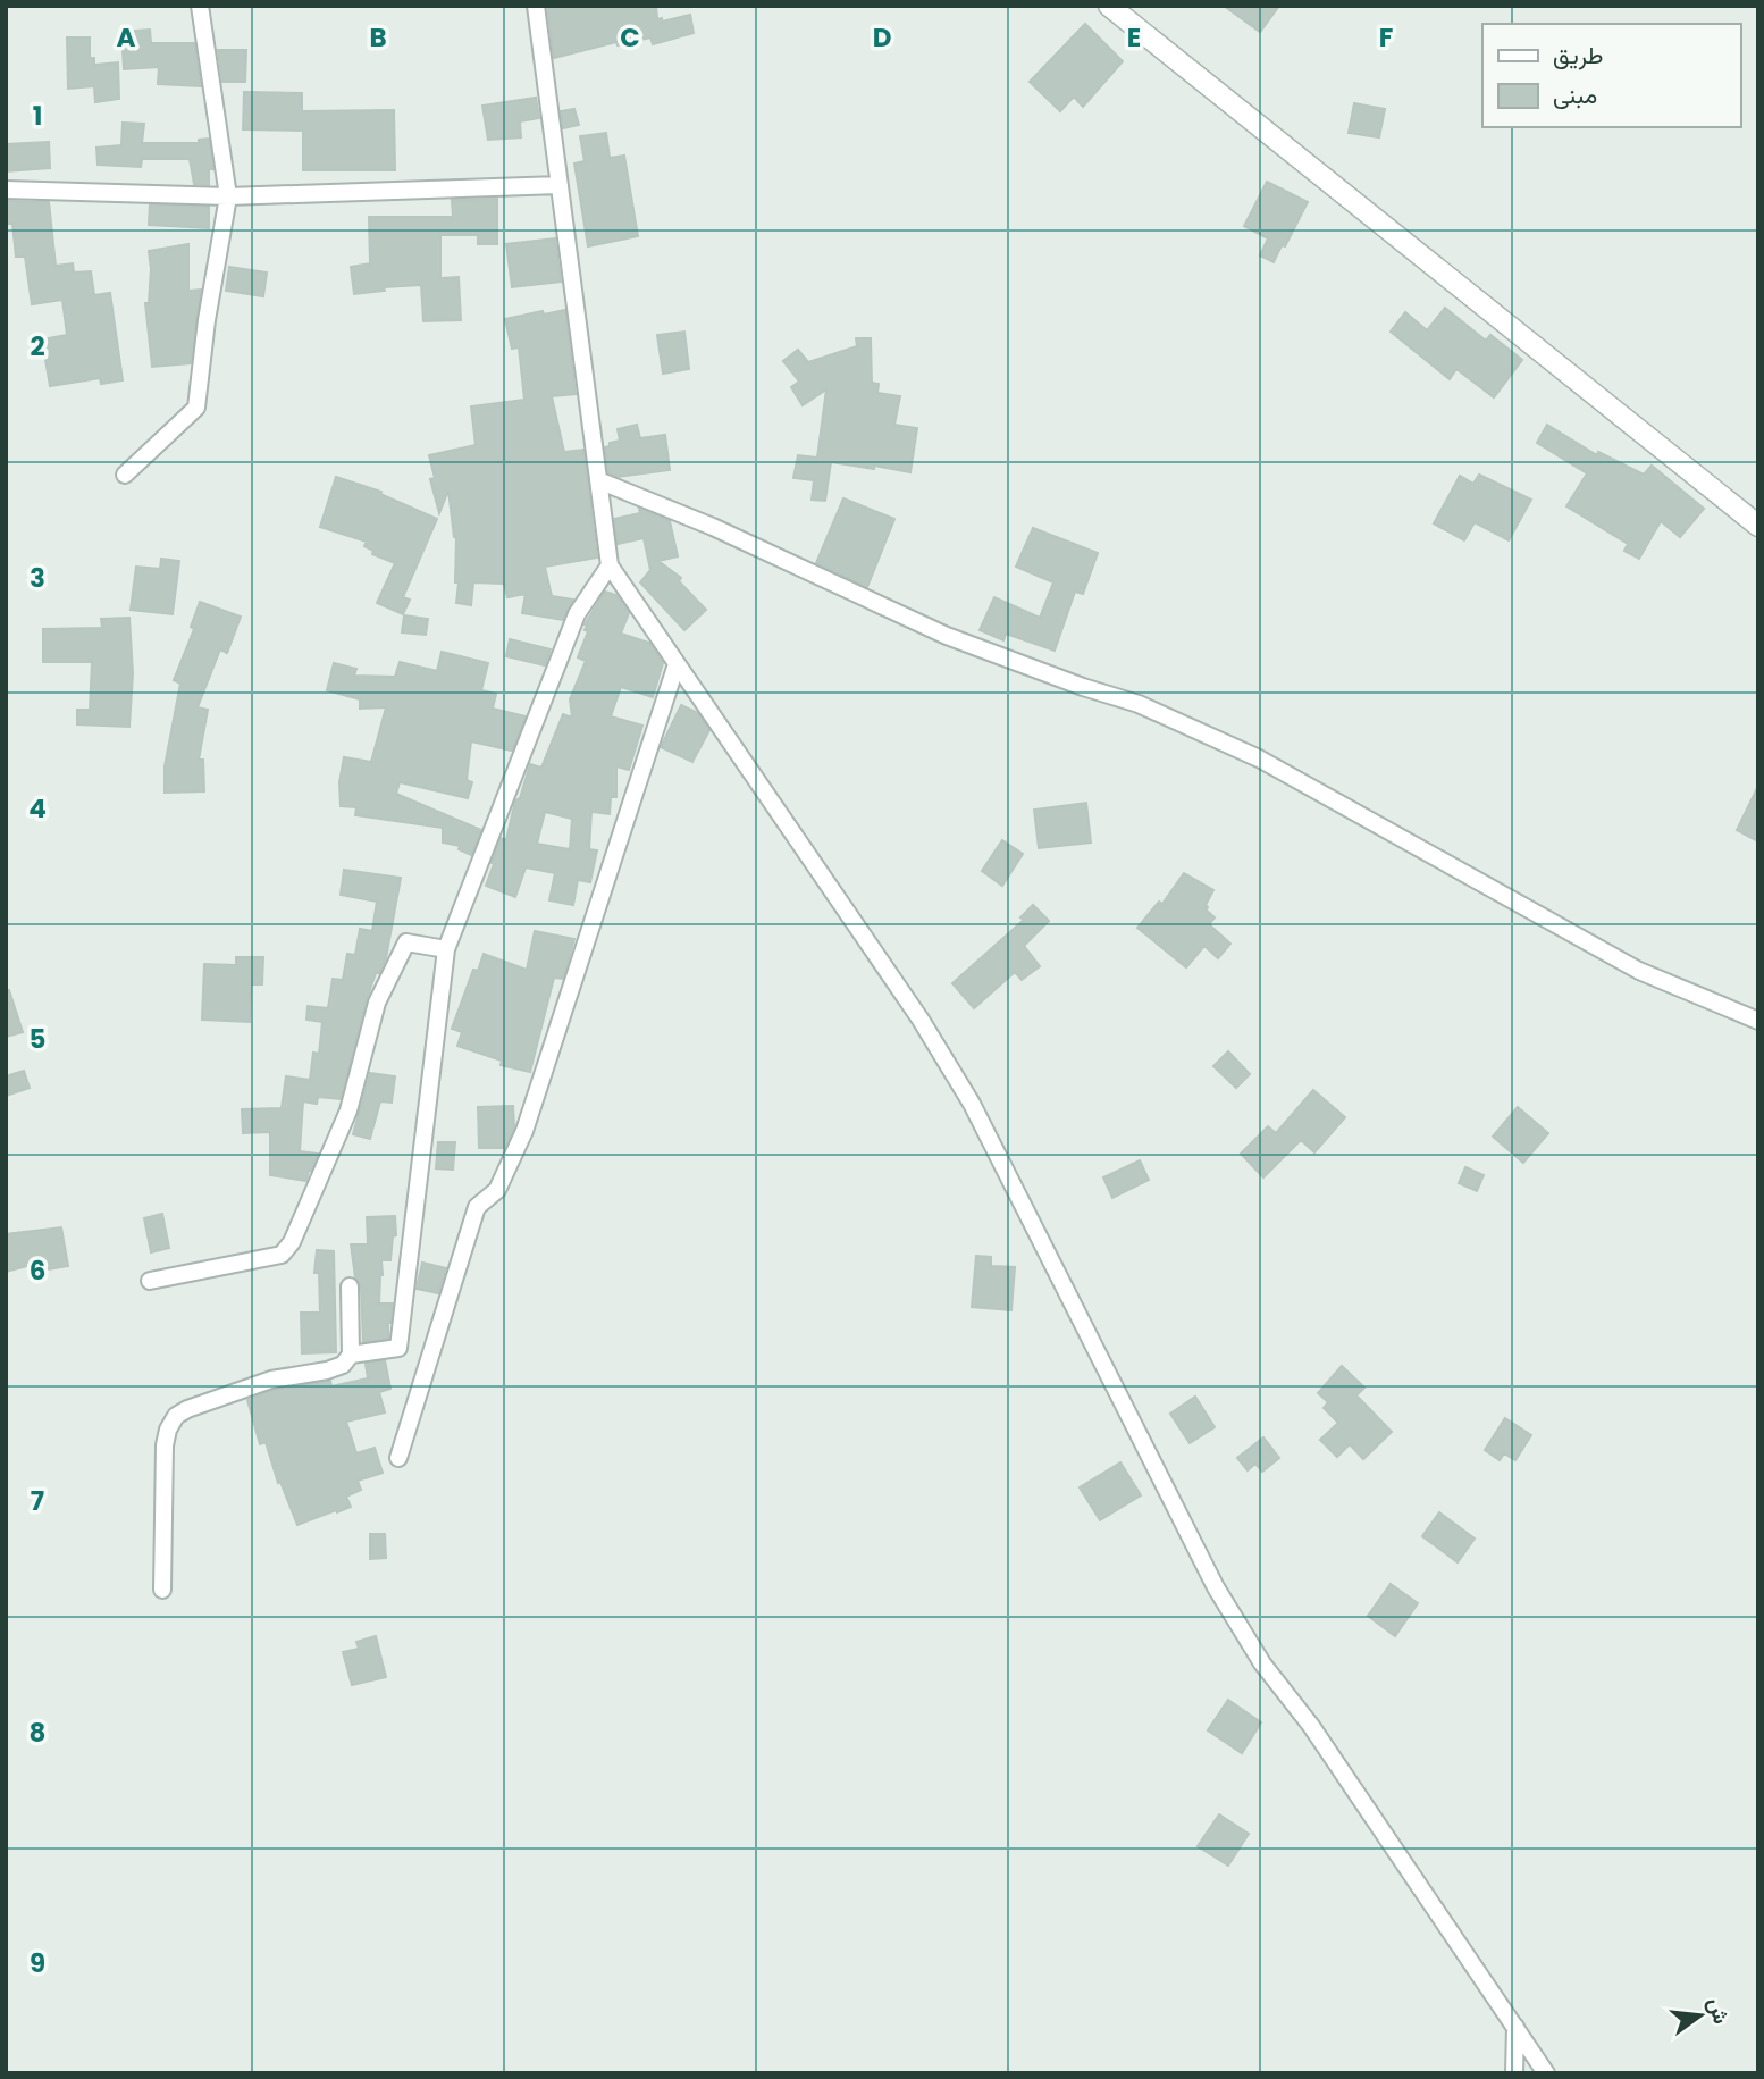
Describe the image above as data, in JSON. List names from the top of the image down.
{
  "legend": ["طريق", "مبنى"],
  "north": "right",
  "grid": {
    "columns": [
      "A",
      "B",
      "C",
      "D",
      "E",
      "F"
    ],
    "rows": [
      "1",
      "2",
      "3",
      "4",
      "5",
      "6",
      "7",
      "8",
      "9"
    ]
  }
}
